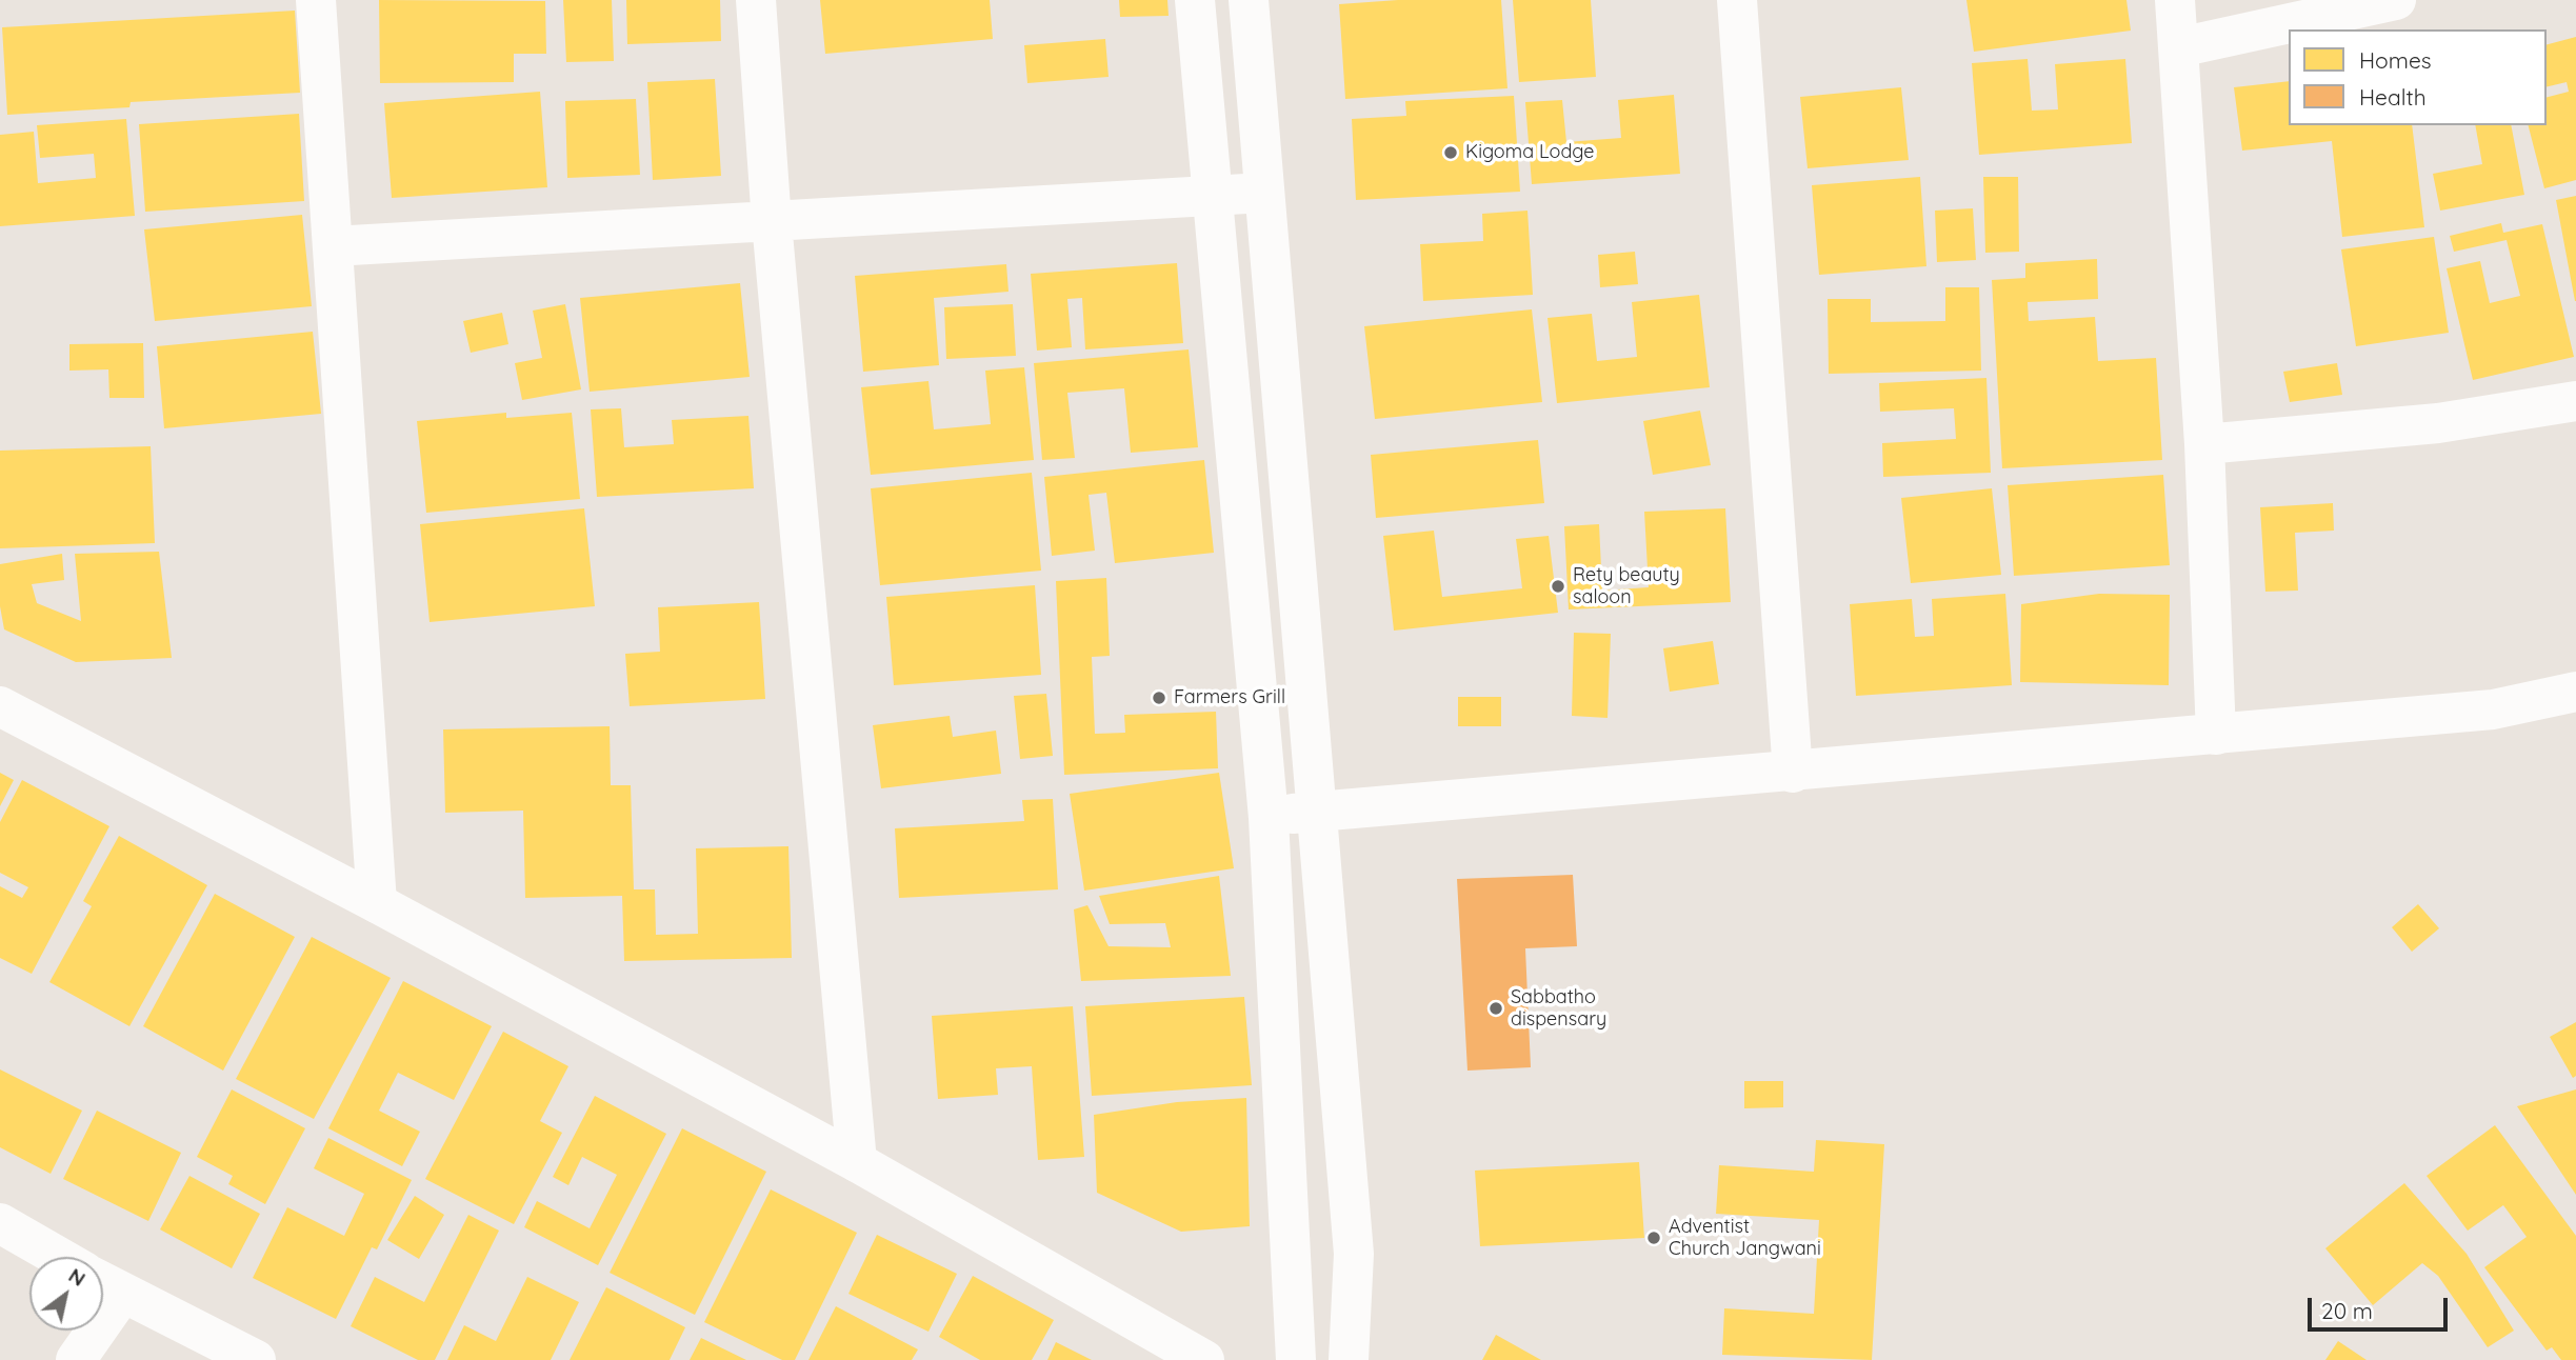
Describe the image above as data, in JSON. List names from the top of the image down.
{
  "places": [
    "Kigoma Lodge",
    "Rety beauty saloon",
    "Farmers Grill",
    "Sabbatho dispensary",
    "Adventist Church Jangwani"
  ],
  "legend": ["Homes", "Health"],
  "scale_bar": "20 m",
  "north": "top right"
}
